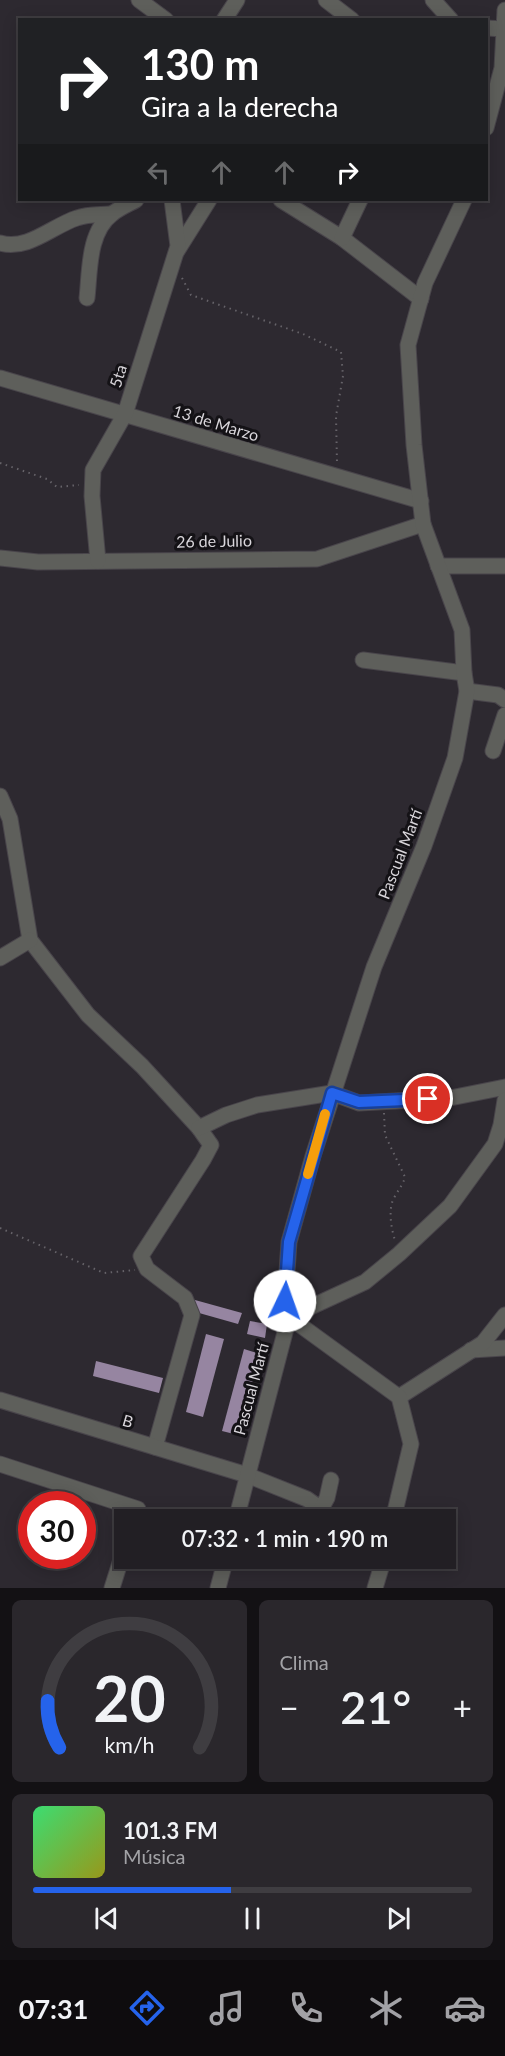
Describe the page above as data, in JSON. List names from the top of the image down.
{
  "streets": {
    "street": [
      "5ta",
      "13 de Marzo",
      "26 de Julio",
      "Pascual Martí",
      "B"
    ]
  },
  "crossings": [
    ["5ta", "13 de Marzo"],
    ["5ta", "26 de Julio"],
    ["13 de Marzo", "Pascual Martí"],
    ["26 de Julio", "Pascual Martí"],
    ["Pascual Martí", "B"]
  ],
  "page": {
    "turn": ["130 m", "Gira a la derecha"],
    "limit": "30",
    "trip": "07:32 · 1 min · 190 m",
    "tile": "Clima",
    "heat": ["−", "21°", "+"],
    "song": ["101.3 FM", "Música"],
    "tabs": "07:31",
    "gauge": ["20", "km/h"]
  }
}
